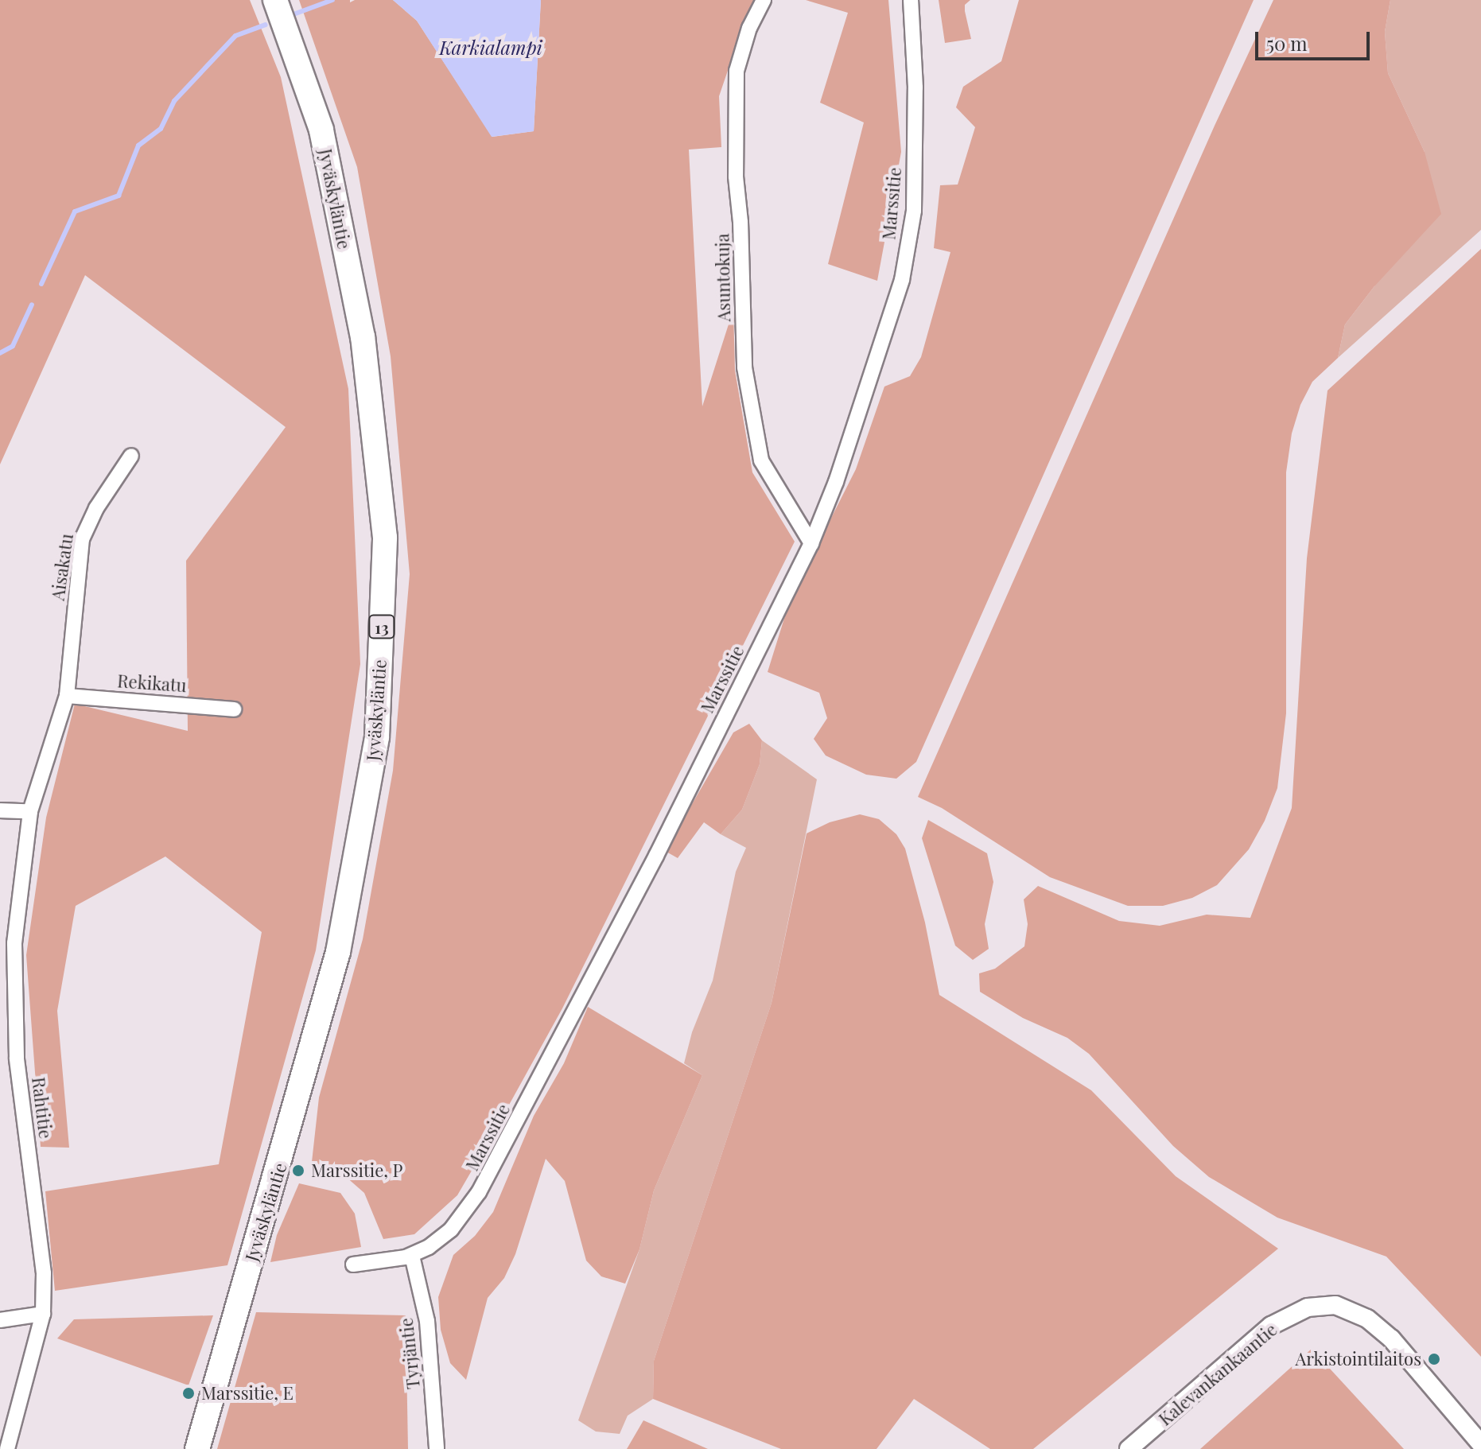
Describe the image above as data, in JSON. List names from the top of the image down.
{
  "streets": {
    "highway": ["Jyväskyläntie", "13"],
    "street": [
      "Marssitie",
      "Asuntokuja",
      "Aisakatu",
      "Rekikatu",
      "Rahtitie",
      "Tyrjäntie",
      "Kalevankankaantie"
    ]
  },
  "crossings": [
    ["Marssitie", "Asuntokuja"],
    ["Marssitie", "Tyrjäntie"],
    ["Aisakatu", "Rekikatu"],
    ["Aisakatu", "Rahtitie"],
    ["Rekikatu", "Rahtitie"]
  ],
  "water": ["Karkialampi"],
  "places": ["Marssitie, P", "Arkistointilaitos", "Marssitie, E"],
  "scale_bar": "50 m"
}
